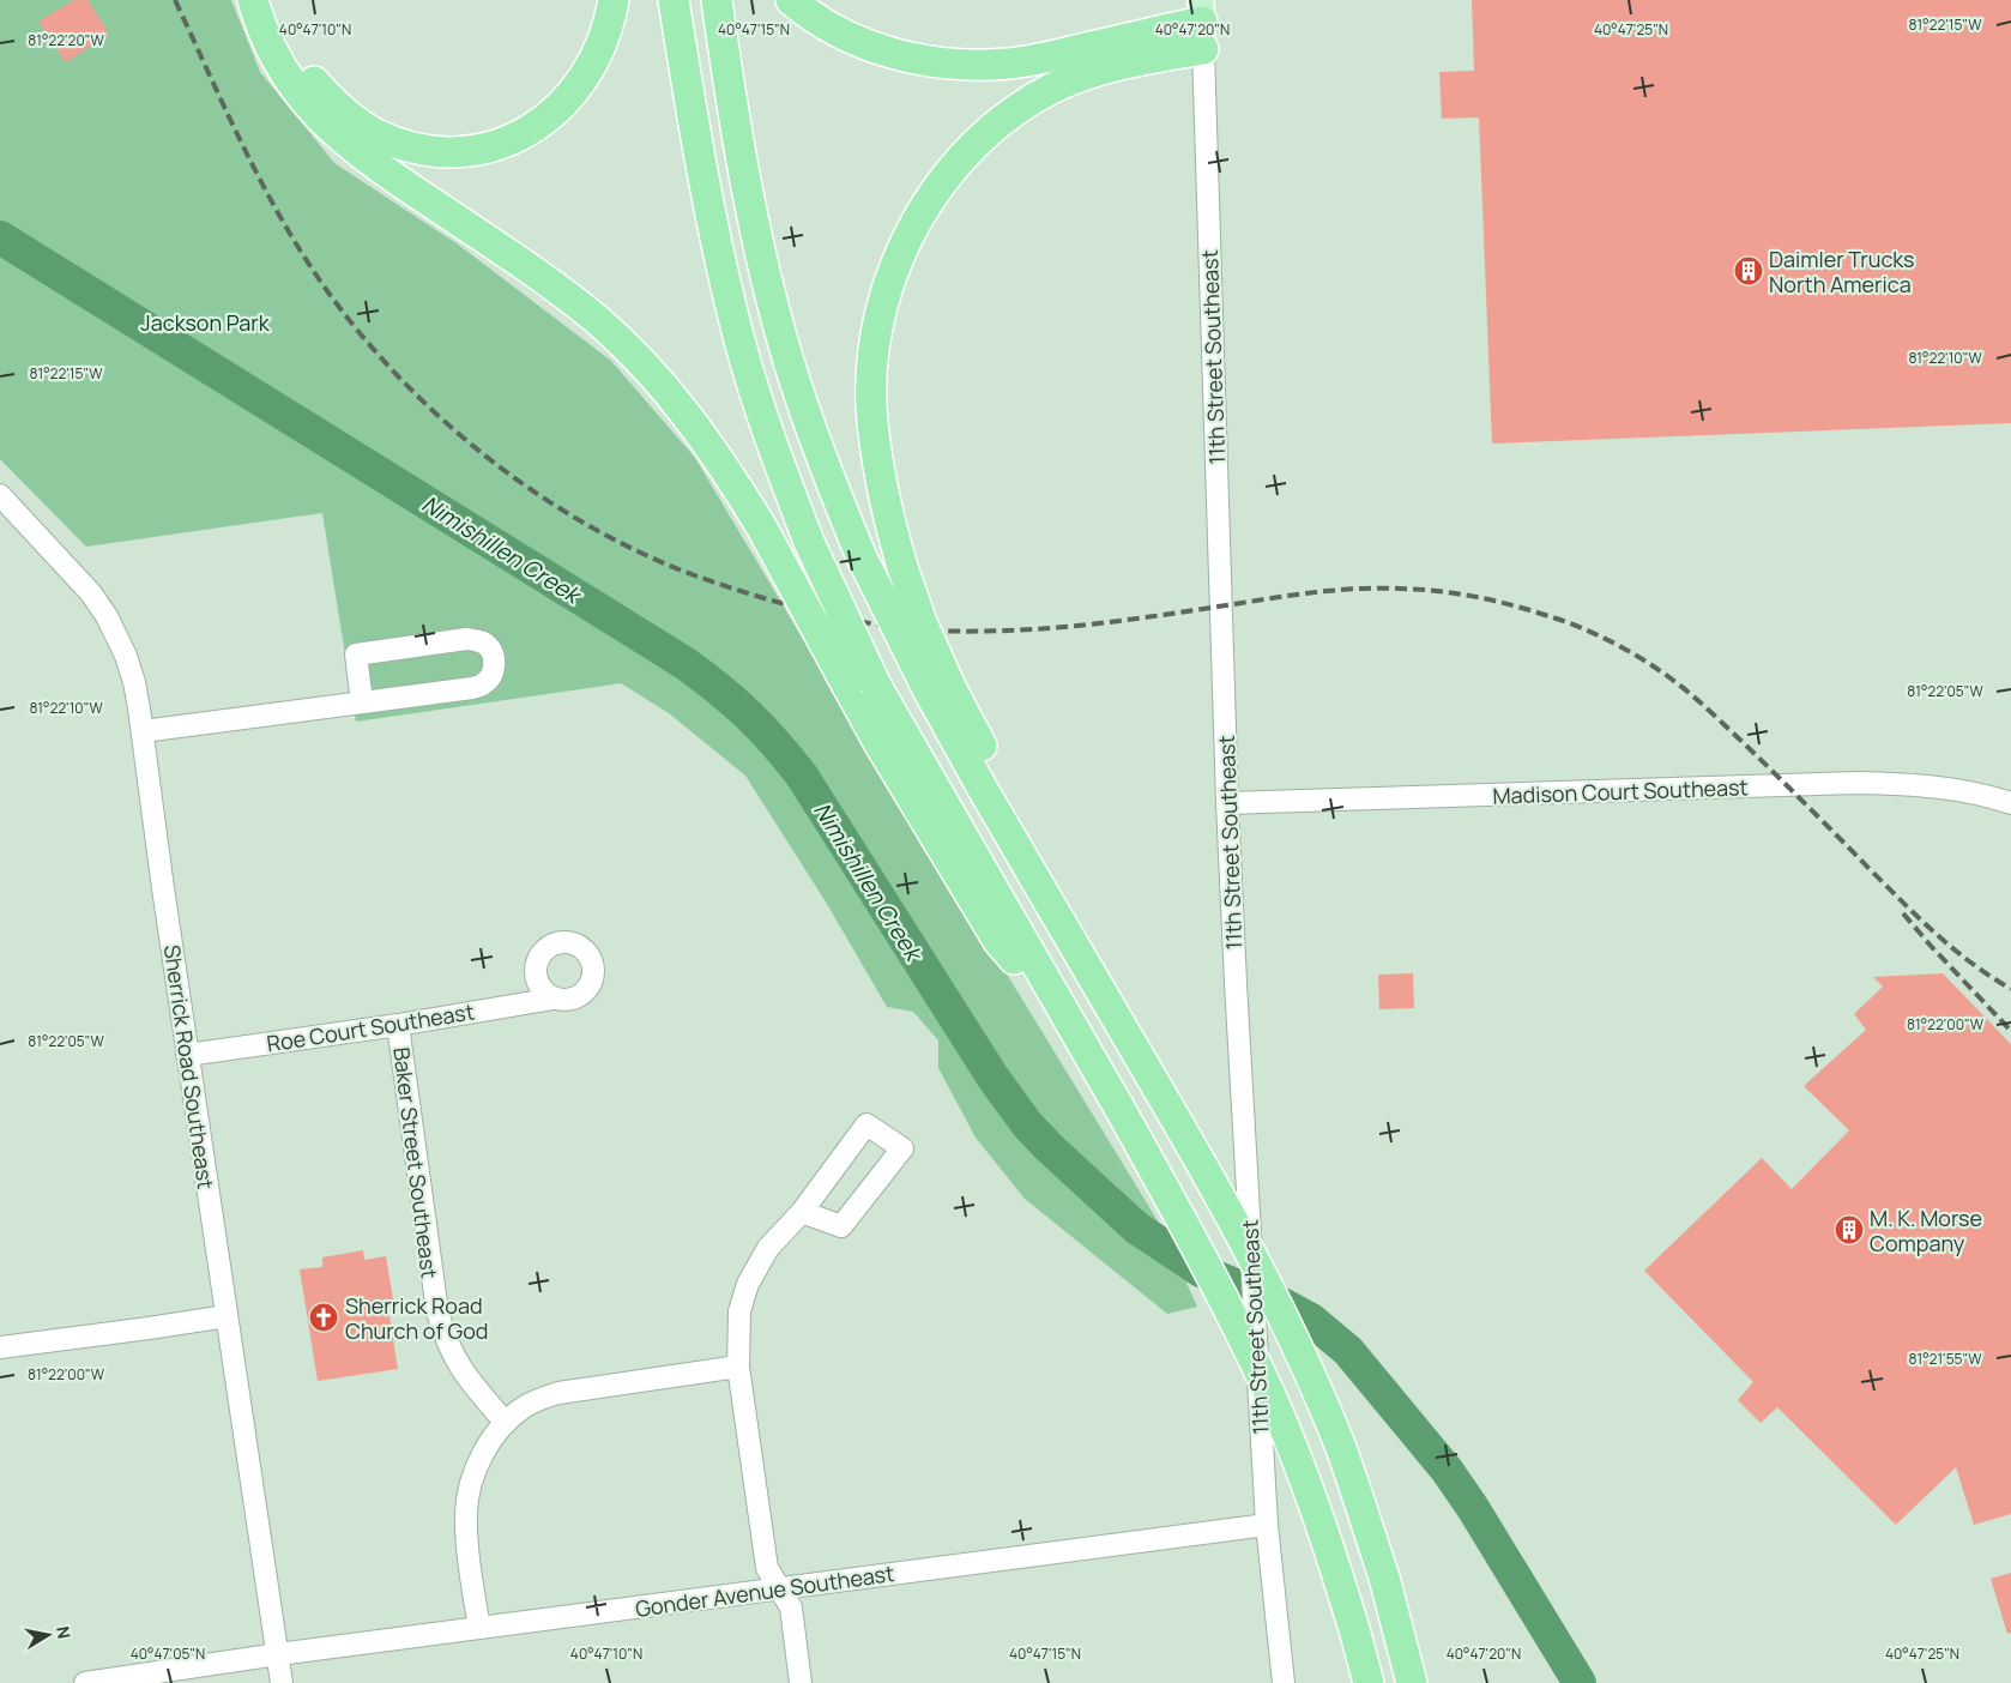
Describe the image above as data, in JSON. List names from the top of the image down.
{
  "streets": {
    "street": [
      "11th Street Southeast",
      "Madison Court Southeast",
      "Roe Court Southeast",
      "Sherrick Road Southeast",
      "Baker Street Southeast",
      "Gonder Avenue Southeast"
    ]
  },
  "crossings": [
    ["11th Street Southeast", "Madison Court Southeast"],
    ["11th Street Southeast", "Gonder Avenue Southeast"],
    ["Roe Court Southeast", "Sherrick Road Southeast"],
    ["Roe Court Southeast", "Baker Street Southeast"],
    ["Sherrick Road Southeast", "Gonder Avenue Southeast"]
  ],
  "water": ["Nimishillen Creek"],
  "parks": ["Jackson Park"],
  "places": {
    "building": ["Daimler Trucks North America", "M. K. Morse Company"],
    "church": ["Sherrick Road Church of God"]
  },
  "north": "right",
  "coordinates": [
    "81°22'15\"W",
    "40°47'10\"N",
    "40°47'15\"N",
    "40°47'20\"N",
    "40°47'25\"N",
    "81°22'20\"W",
    "81°22'10\"W",
    "81°22'05\"W",
    "81°22'00\"W",
    "81°21'55\"W",
    "40°47'05\"N"
  ]
}
